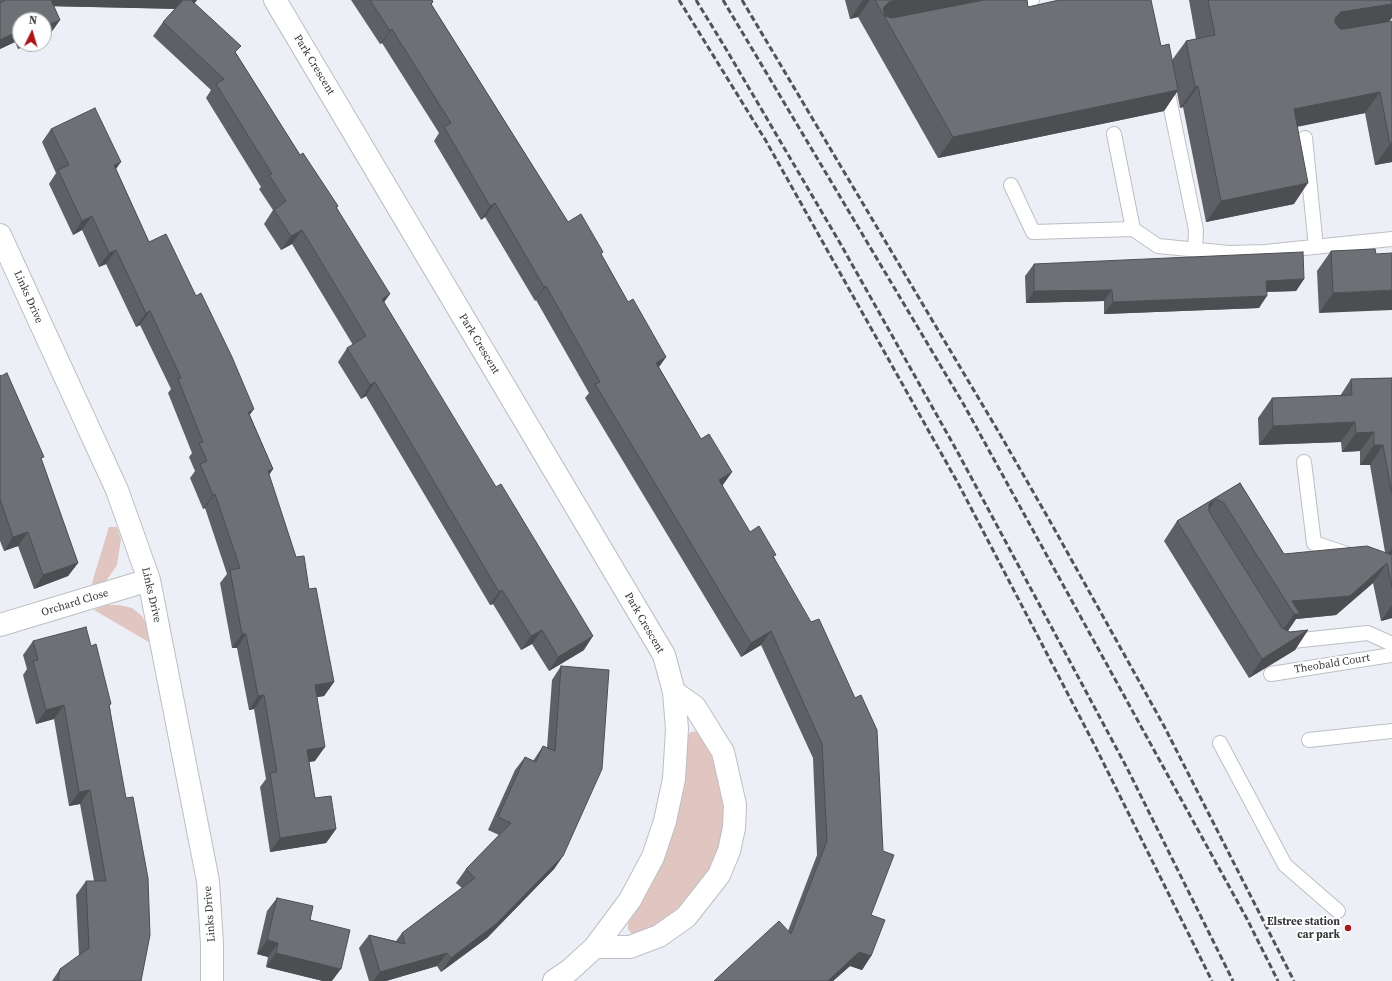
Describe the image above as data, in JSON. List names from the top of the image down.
{
  "streets": {
    "street": ["Park Crescent", "Links Drive", "Orchard Close"],
    "lane": ["Theobald Court"]
  },
  "crossings": [
    ["Links Drive", "Orchard Close"]
  ],
  "places": ["Elstree station car park"],
  "north": "top"
}
